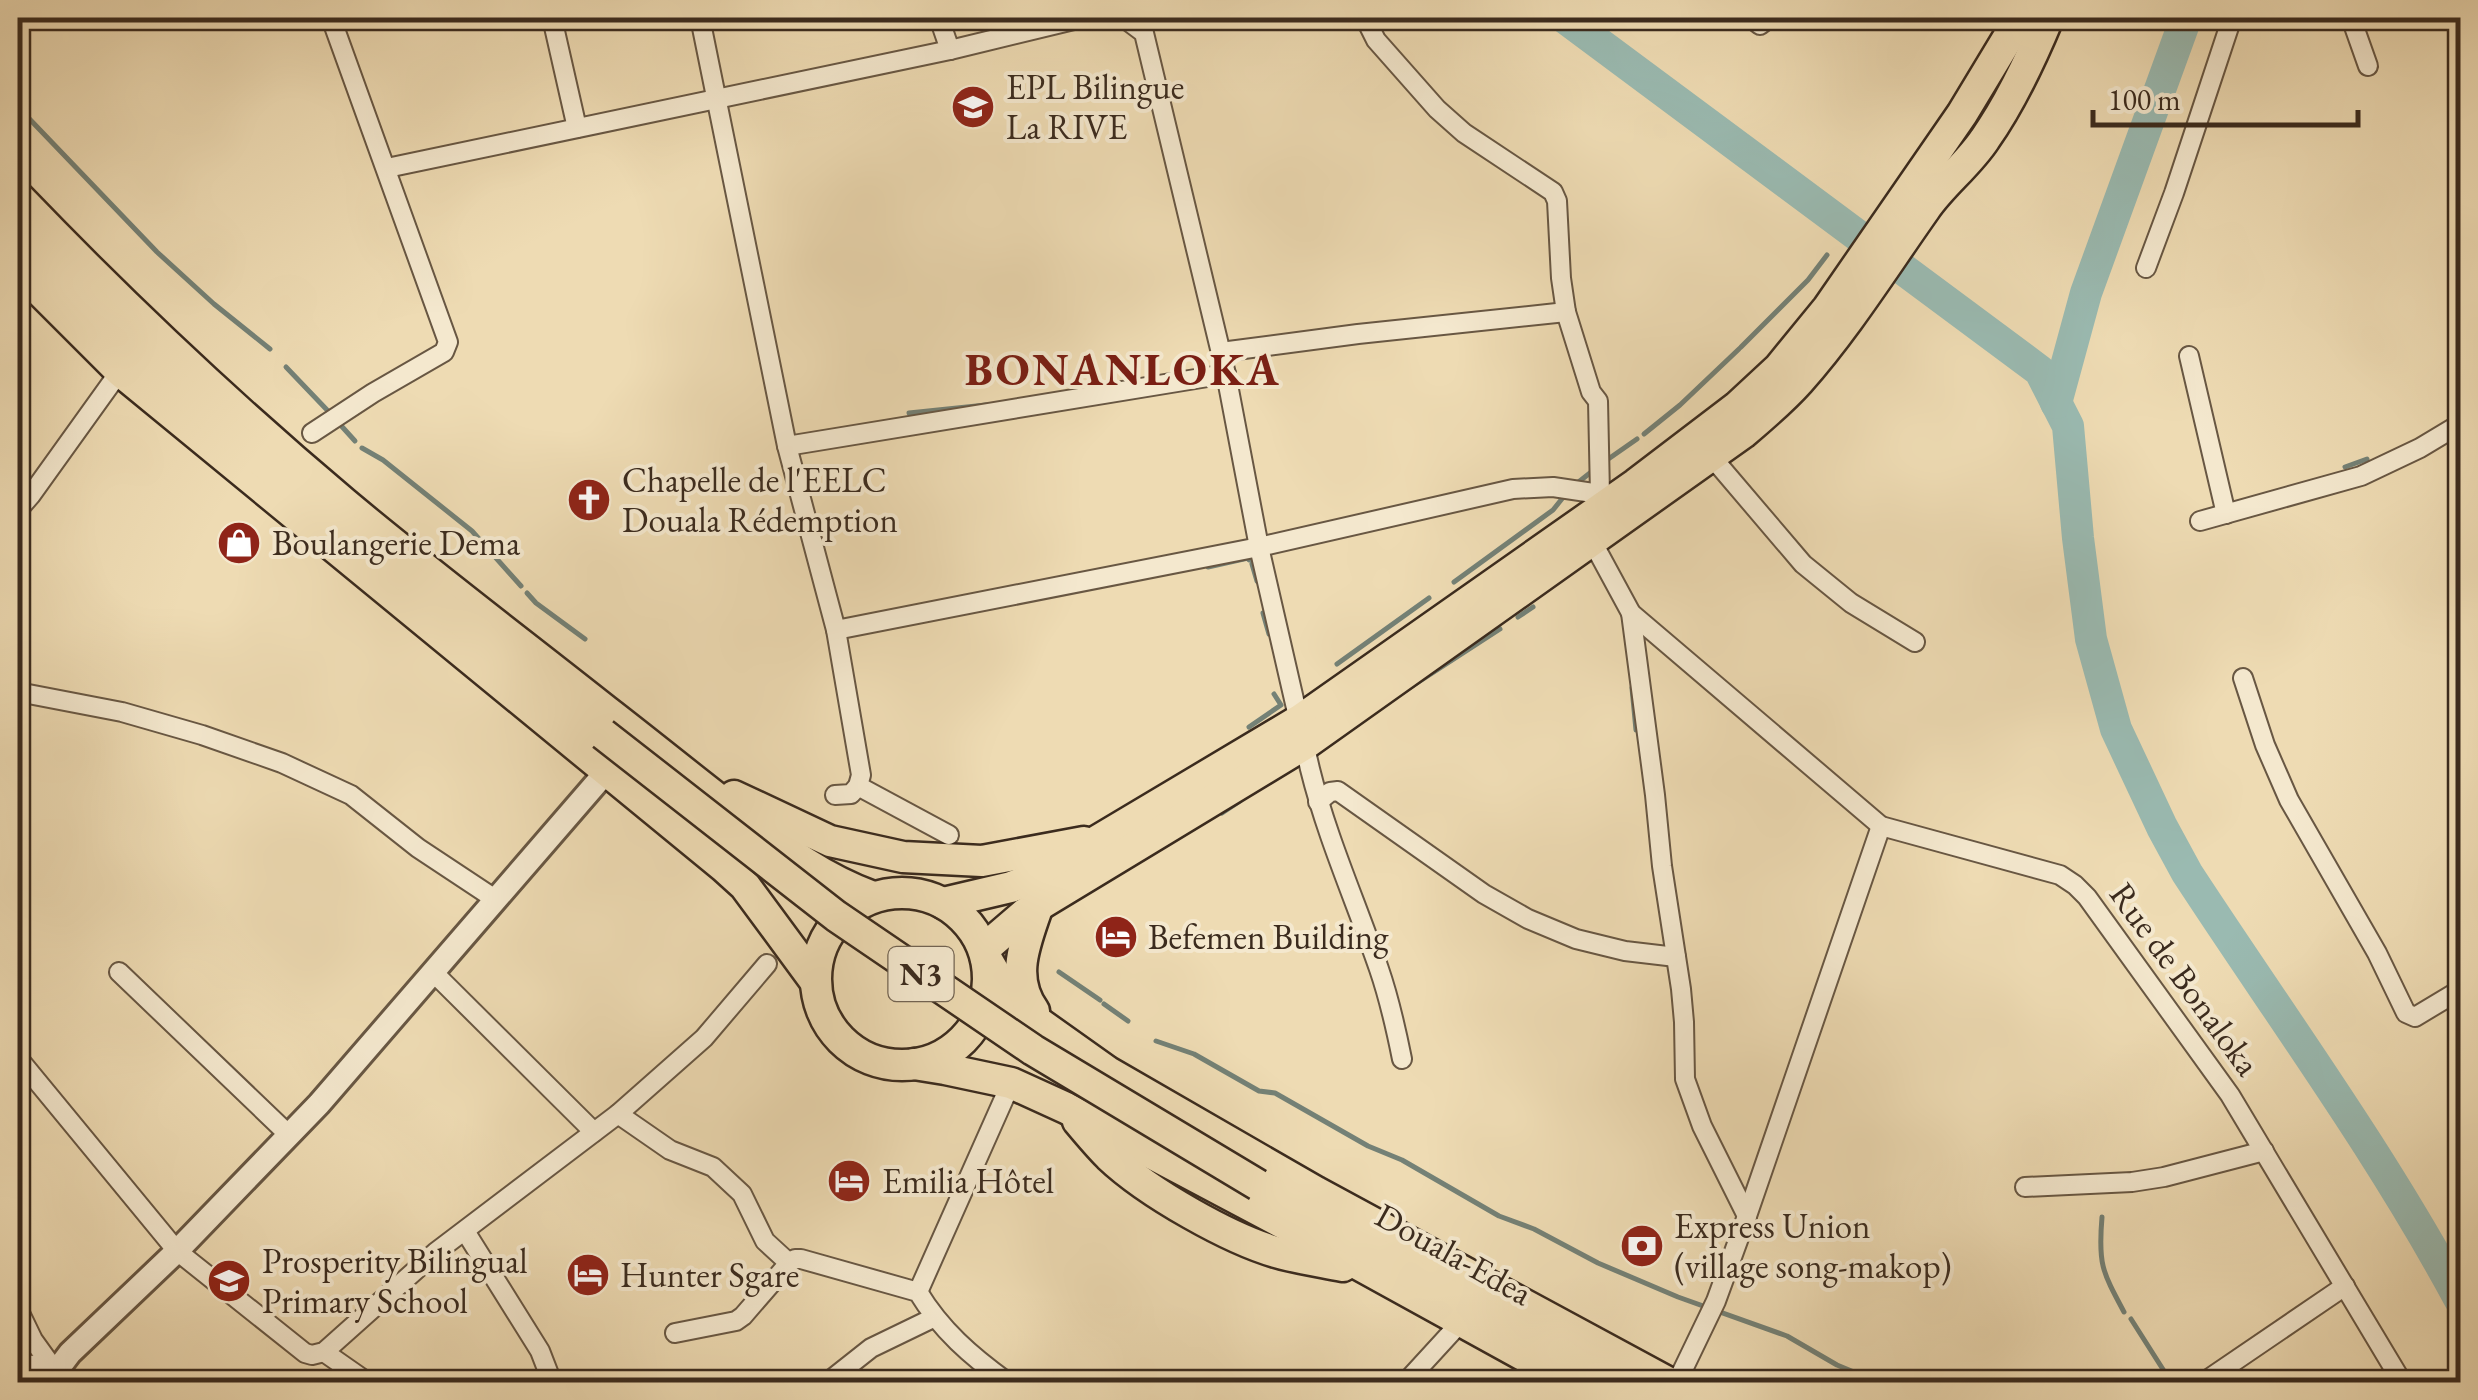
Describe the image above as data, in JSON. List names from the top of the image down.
{
  "streets": {
    "main road": ["N3", "Douala-Edea"],
    "street": ["Rue de Bonaloka"]
  },
  "districts": ["BONANLOKA"],
  "places": {
    "school or university": ["EPL Bilingue La RIVE", "Prosperity Bilingual Primary School"],
    "church": ["Chapelle de l'EELC Douala Rédemption"],
    "shop": ["Boulangerie Dema"],
    "hotel": ["Befemen Building", "Emilia Hôtel", "Hunter Sgare"],
    "bank": ["Express Union (village song-makop)"]
  },
  "scale_bar": "100 m"
}
